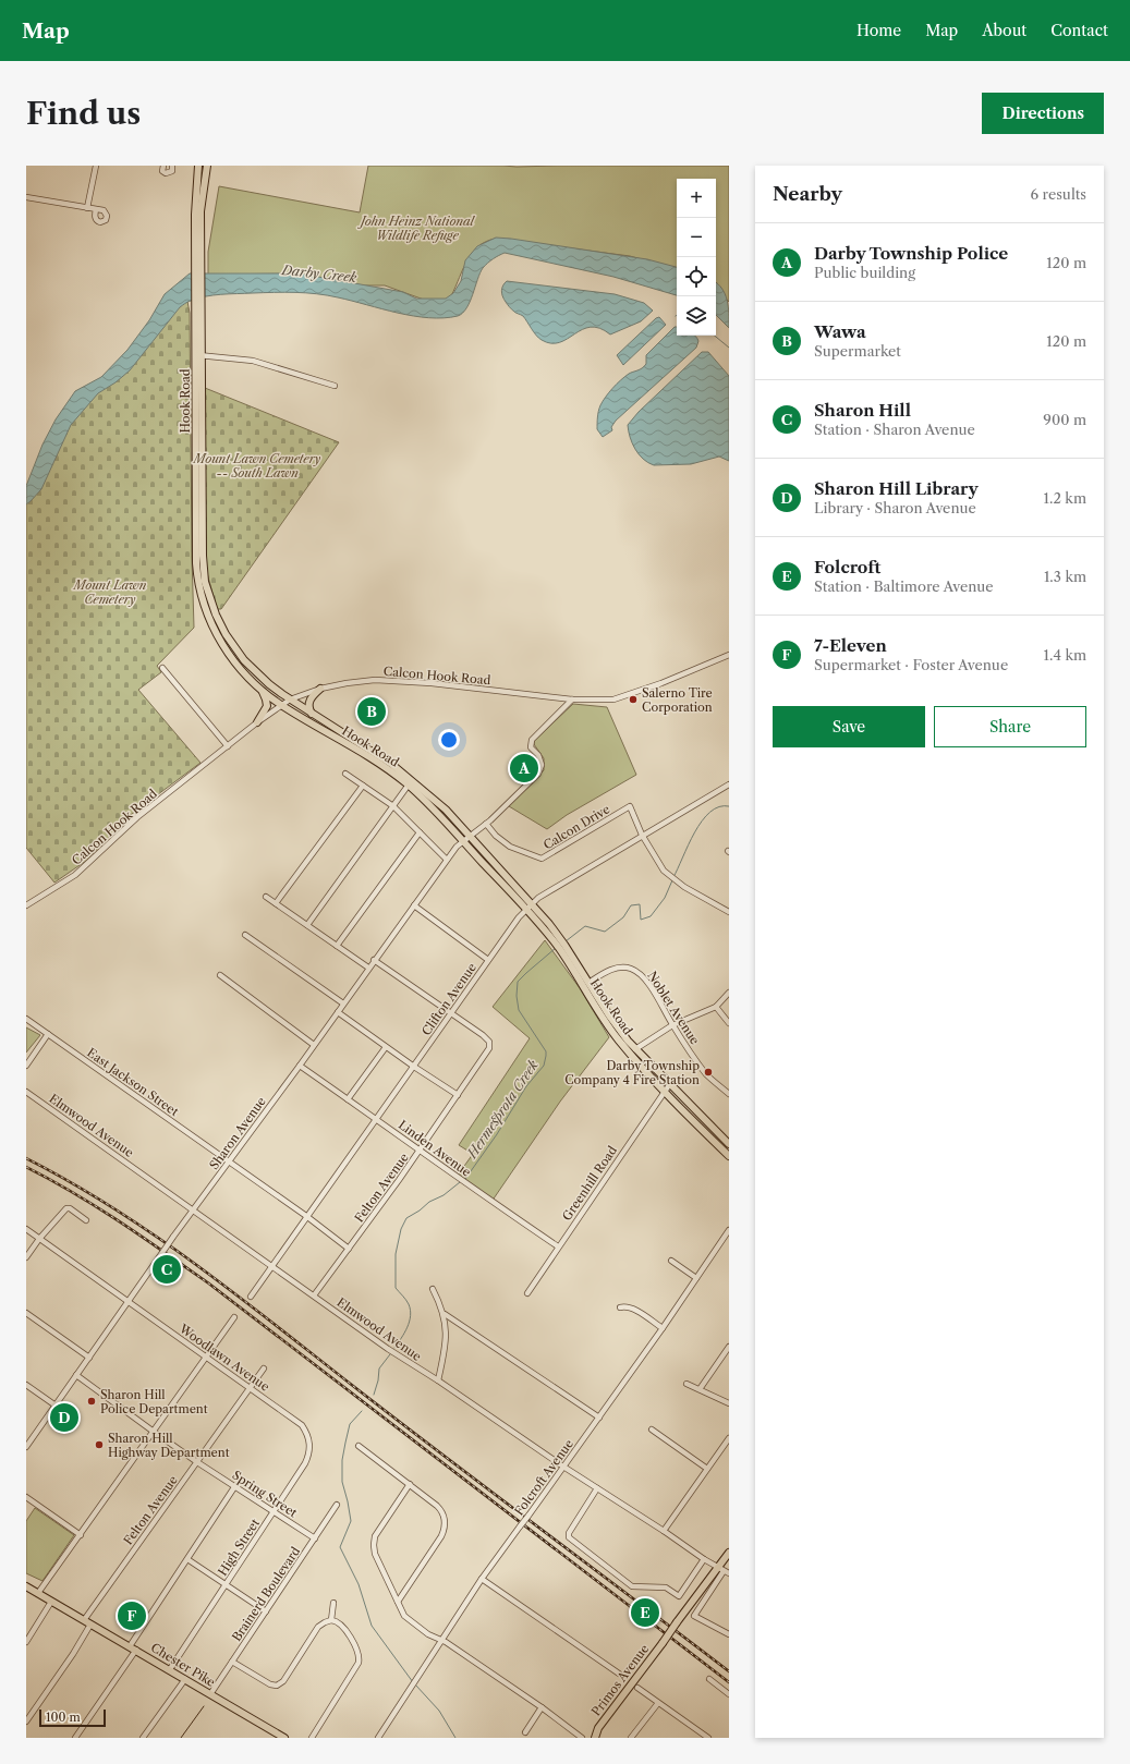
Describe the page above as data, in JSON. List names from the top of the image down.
{
  "streets": {
    "main road": ["Hook Road", "Chester Pike", "Primos Avenue"],
    "street": [
      "Calcon Hook Road",
      "Calcon Drive",
      "Clifton Avenue",
      "Noblet Avenue",
      "East Jackson Street",
      "Elmwood Avenue",
      "Sharon Avenue",
      "Linden Avenue",
      "Greenhill Road",
      "Felton Avenue",
      "Woodlawn Avenue",
      "Folcroft Avenue",
      "Spring Street",
      "High Street",
      "Brainerd Boulevard"
    ]
  },
  "crossings": [
    ["Hook Road", "Calcon Hook Road"],
    ["Hook Road", "Clifton Avenue"],
    ["Hook Road", "Noblet Avenue"],
    ["Hook Road", "Sharon Avenue"],
    ["Hook Road", "Greenhill Road"],
    ["Calcon Hook Road", "Sharon Avenue"],
    ["Calcon Drive", "Clifton Avenue"],
    ["Calcon Drive", "Sharon Avenue"],
    ["Clifton Avenue", "East Jackson Street"],
    ["Clifton Avenue", "Elmwood Avenue"],
    ["Clifton Avenue", "Linden Avenue"],
    ["Clifton Avenue", "Felton Avenue"],
    ["East Jackson Street", "Sharon Avenue"],
    ["East Jackson Street", "Felton Avenue"],
    ["Elmwood Avenue", "Sharon Avenue"],
    ["Elmwood Avenue", "Felton Avenue"],
    ["Elmwood Avenue", "Folcroft Avenue"],
    ["Elmwood Avenue", "Primos Avenue"],
    ["Sharon Avenue", "Linden Avenue"],
    ["Sharon Avenue", "Woodlawn Avenue"],
    ["Sharon Avenue", "Spring Street"],
    ["Linden Avenue", "Greenhill Road"],
    ["Linden Avenue", "Felton Avenue"],
    ["Felton Avenue", "Woodlawn Avenue"],
    ["Felton Avenue", "Spring Street"],
    ["Felton Avenue", "Chester Pike"],
    ["Woodlawn Avenue", "High Street"],
    ["Spring Street", "High Street"],
    ["Spring Street", "Brainerd Boulevard"],
    ["High Street", "Chester Pike"],
    ["Brainerd Boulevard", "Chester Pike"]
  ],
  "water": ["Darby Creek", "Hermesprota Creek"],
  "parks": ["John Heinz National Wildlife Refuge", "Mount Lawn Cemetery -- South Lawn", "Mount Lawn Cemetery"],
  "places": [
    "Salerno Tire Corporation",
    "Darby Township Company 4 Fire Station",
    "Sharon Hill Police Department",
    "Sharon Hill Highway Department"
  ],
  "scale_bar": "100 m",
  "page": {
    "header": "Map",
    "nav": [
      "Home",
      "Map",
      "About",
      "Contact"
    ],
    "buttons": [
      "Directions",
      ["Save", "Share"]
    ],
    "title": "Find us",
    "heading": ["Nearby", "6 results"],
    "map_buttons": ["+", "−"],
    "list": [
      {
        "mark": "A",
        "name": "Darby Township Police",
        "note": "Public building",
        "value": "120 m"
      },
      {
        "mark": "B",
        "name": "Wawa",
        "note": "Supermarket",
        "value": "120 m"
      },
      {
        "mark": "C",
        "name": "Sharon Hill",
        "note": "Station · Sharon Avenue",
        "value": "900 m"
      },
      {
        "mark": "D",
        "name": "Sharon Hill Library",
        "note": "Library · Sharon Avenue",
        "value": "1.2 km"
      },
      {
        "mark": "E",
        "name": "Folcroft",
        "note": "Station · Baltimore Avenue",
        "value": "1.3 km"
      },
      {
        "mark": "F",
        "name": "7-Eleven",
        "note": "Supermarket · Foster Avenue",
        "value": "1.4 km"
      }
    ],
    "pins": [
      "B",
      "A",
      "C",
      "D",
      "E",
      "F"
    ],
    "scale": "100 m"
  }
}
